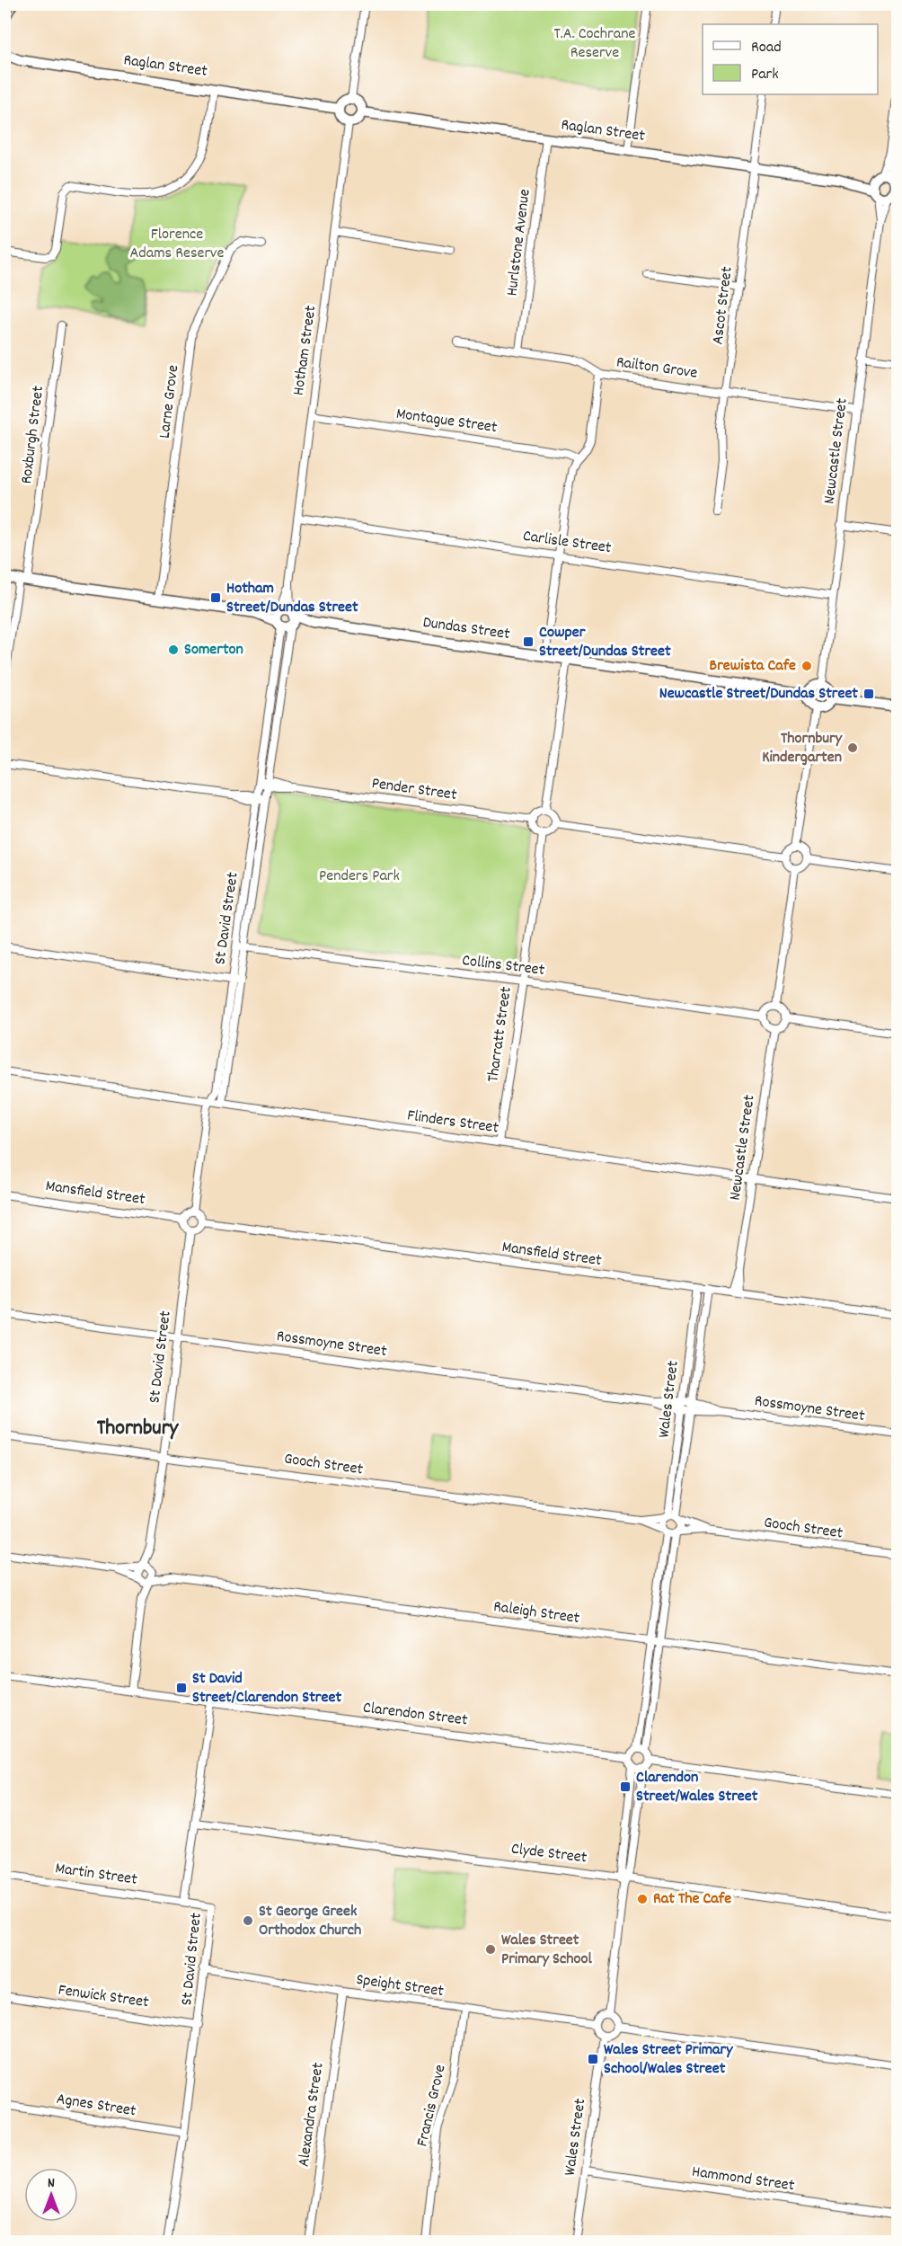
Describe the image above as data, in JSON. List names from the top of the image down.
{
  "streets": {
    "street": [
      "Raglan Street",
      "Hurlstone Avenue",
      "Ascot Street",
      "Hotham Street",
      "Railton Grove",
      "Larne Grove",
      "Montague Street",
      "Roxburgh Street",
      "Newcastle Street",
      "Carlisle Street",
      "Dundas Street",
      "Pender Street",
      "St David Street",
      "Collins Street",
      "Tharratt Street",
      "Flinders Street",
      "Mansfield Street",
      "Rossmoyne Street",
      "Wales Street",
      "Gooch Street",
      "Raleigh Street",
      "Clarendon Street",
      "Clyde Street",
      "Martin Street",
      "Speight Street",
      "Fenwick Street",
      "Agnes Street",
      "Francis Grove",
      "Alexandra Street",
      "Hammond Street"
    ]
  },
  "crossings": [
    ["Raglan Street", "Hurlstone Avenue"],
    ["Raglan Street", "Ascot Street"],
    ["Raglan Street", "Hotham Street"],
    ["Raglan Street", "Newcastle Street"],
    ["Hurlstone Avenue", "Railton Grove"],
    ["Ascot Street", "Railton Grove"],
    ["Hotham Street", "Montague Street"],
    ["Hotham Street", "Carlisle Street"],
    ["Hotham Street", "Dundas Street"],
    ["Hotham Street", "St David Street"],
    ["Railton Grove", "Newcastle Street"],
    ["Larne Grove", "Dundas Street"],
    ["Roxburgh Street", "Dundas Street"],
    ["Newcastle Street", "Carlisle Street"],
    ["Newcastle Street", "Dundas Street"],
    ["Newcastle Street", "Collins Street"],
    ["Newcastle Street", "Flinders Street"],
    ["Dundas Street", "St David Street"],
    ["Pender Street", "St David Street"],
    ["Pender Street", "Tharratt Street"],
    ["St David Street", "Collins Street"],
    ["St David Street", "Flinders Street"],
    ["St David Street", "Mansfield Street"],
    ["St David Street", "Rossmoyne Street"],
    ["St David Street", "Gooch Street"],
    ["St David Street", "Raleigh Street"],
    ["St David Street", "Clarendon Street"],
    ["St David Street", "Clyde Street"],
    ["St David Street", "Martin Street"],
    ["St David Street", "Speight Street"],
    ["St David Street", "Fenwick Street"],
    ["St David Street", "Agnes Street"],
    ["Collins Street", "Tharratt Street"],
    ["Tharratt Street", "Flinders Street"],
    ["Mansfield Street", "Wales Street"],
    ["Rossmoyne Street", "Wales Street"],
    ["Wales Street", "Gooch Street"],
    ["Wales Street", "Speight Street"],
    ["Wales Street", "Hammond Street"],
    ["Speight Street", "Francis Grove"],
    ["Speight Street", "Alexandra Street"]
  ],
  "districts": ["Thornbury"],
  "parks": ["T.A. Cochrane Reserve", "Florence Adams Reserve", "Penders Park"],
  "places": {
    "transit": [
      "Hotham Street/Dundas Street",
      "Cowper Street/Dundas Street",
      "Newcastle Street/Dundas Street",
      "St David Street/Clarendon Street",
      "Clarendon Street/Wales Street",
      "Wales Street Primary School/Wales Street"
    ],
    "other": [
      "Somerton",
      "Brewista Cafe",
      "Thornbury Kindergarten",
      "Rat The Cafe",
      "St George Greek Orthodox Church",
      "Wales Street Primary School"
    ]
  },
  "legend": ["Road", "Park"],
  "north": "top"
}
